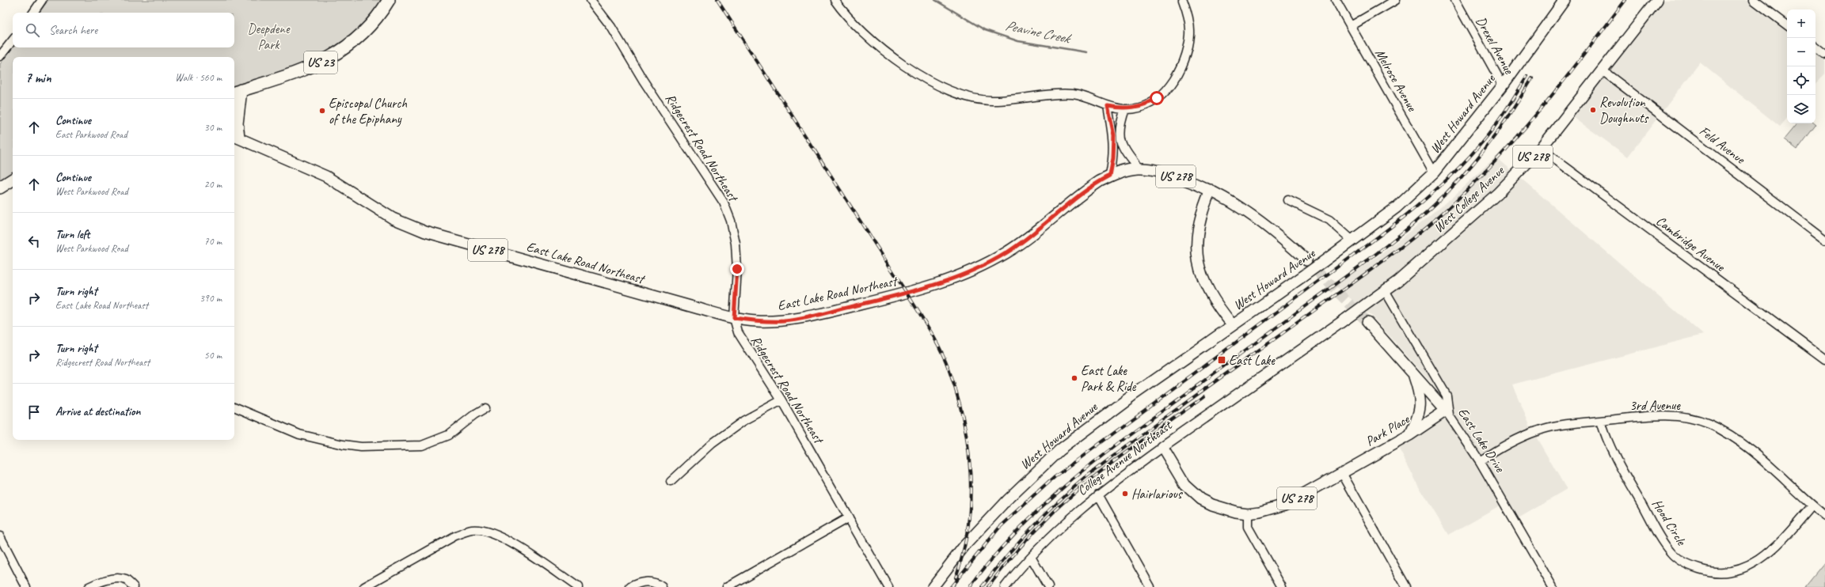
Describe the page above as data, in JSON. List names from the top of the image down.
{
  "streets": {
    "highway": ["US 23"],
    "main road": [
      "West Howard Avenue",
      "US 278",
      "West College Avenue",
      "East Lake Road Northeast",
      "Park Place",
      "East Lake Drive",
      "College Avenue Northeast"
    ],
    "street": [
      "Drexel Avenue",
      "Melrose Avenue",
      "Feld Avenue",
      "Ridgecrest Road Northeast",
      "Cambridge Avenue",
      "3rd Avenue",
      "Hood Circle"
    ]
  },
  "crossings": [
    ["Drexel Avenue", "West Howard Avenue"],
    ["Melrose Avenue", "West Howard Avenue"],
    ["Feld Avenue", "West College Avenue"],
    ["Ridgecrest Road Northeast", "East Lake Road Northeast"],
    ["US 278", "Park Place"],
    ["US 278", "College Avenue Northeast"],
    ["West College Avenue", "Cambridge Avenue"],
    ["West College Avenue", "College Avenue Northeast"],
    ["3rd Avenue", "East Lake Drive"],
    ["3rd Avenue", "Hood Circle"],
    ["Park Place", "East Lake Drive"]
  ],
  "water": ["Peavine Creek"],
  "parks": ["Deepdene Park"],
  "places": {
    "other": [
      "Revolution Doughnuts",
      "Episcopal Church of the Epiphany",
      "East Lake Park & Ride",
      "Hairlarious"
    ],
    "transit": ["East Lake"]
  },
  "page": {
    "map_buttons": ["+", "−"],
    "search": "Search here",
    "heading": ["7 min", "Walk · 560 m"],
    "list": [
      ["Continue", "East Parkwood Road", "30 m"],
      ["Continue", "West Parkwood Road", "20 m"],
      ["Turn left", "West Parkwood Road", "70 m"],
      ["Turn right", "East Lake Road Northeast", "390 m"],
      ["Turn right", "Ridgecrest Road Northeast", "50 m"],
      "Arrive at destination"
    ]
  }
}
